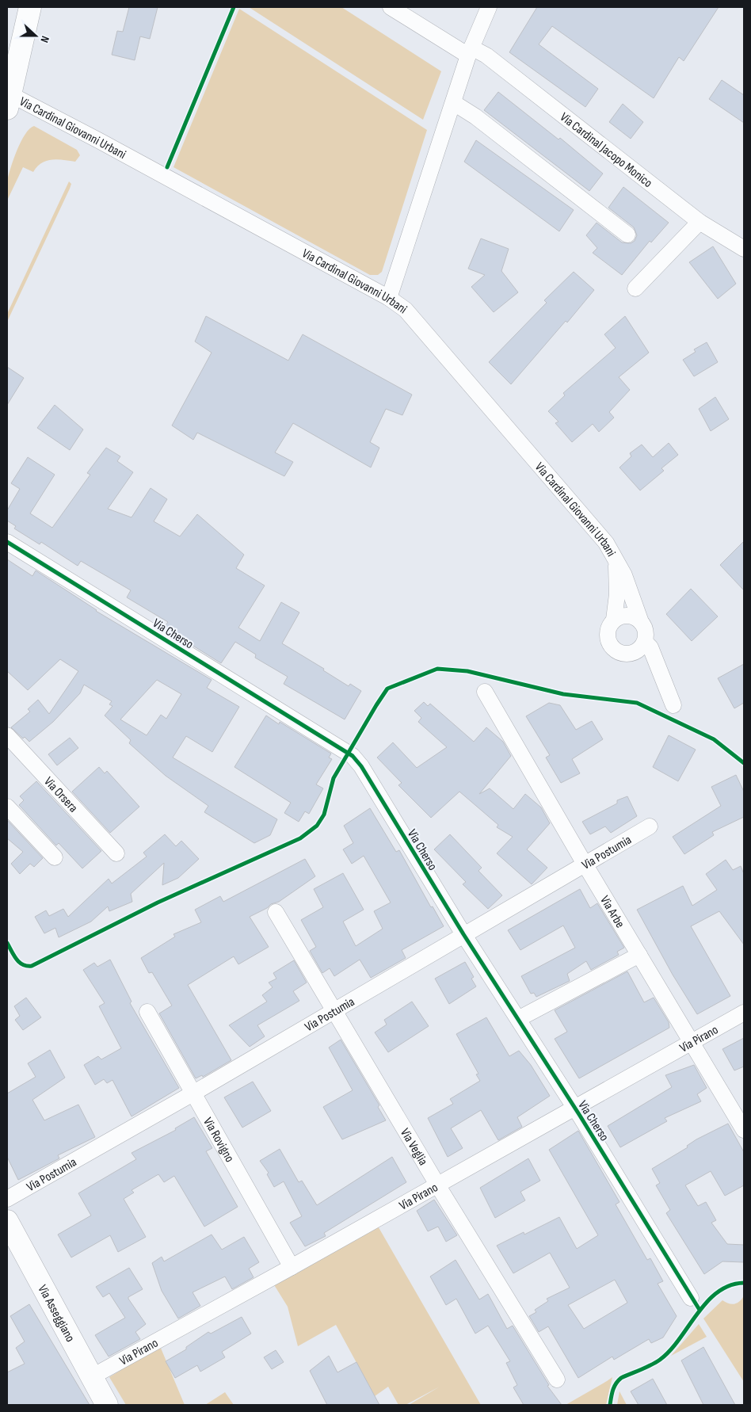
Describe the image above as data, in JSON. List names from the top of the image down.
{
  "streets": {
    "street": [
      "Via Cardinal Giovanni Urbani",
      "Via Cardinal Jacopo Monico",
      "Via Cherso",
      "Via Orsera",
      "Via Postumia",
      "Via Arbe",
      "Via Pirano",
      "Via Rovigno",
      "Via Veglia",
      "Via Asseggiano"
    ]
  },
  "crossings": [
    ["Via Cherso", "Via Postumia"],
    ["Via Cherso", "Via Pirano"],
    ["Via Postumia", "Via Arbe"],
    ["Via Postumia", "Via Rovigno"],
    ["Via Postumia", "Via Veglia"],
    ["Via Arbe", "Via Pirano"],
    ["Via Pirano", "Via Rovigno"],
    ["Via Pirano", "Via Veglia"],
    ["Via Pirano", "Via Asseggiano"]
  ],
  "north": "right"
}
